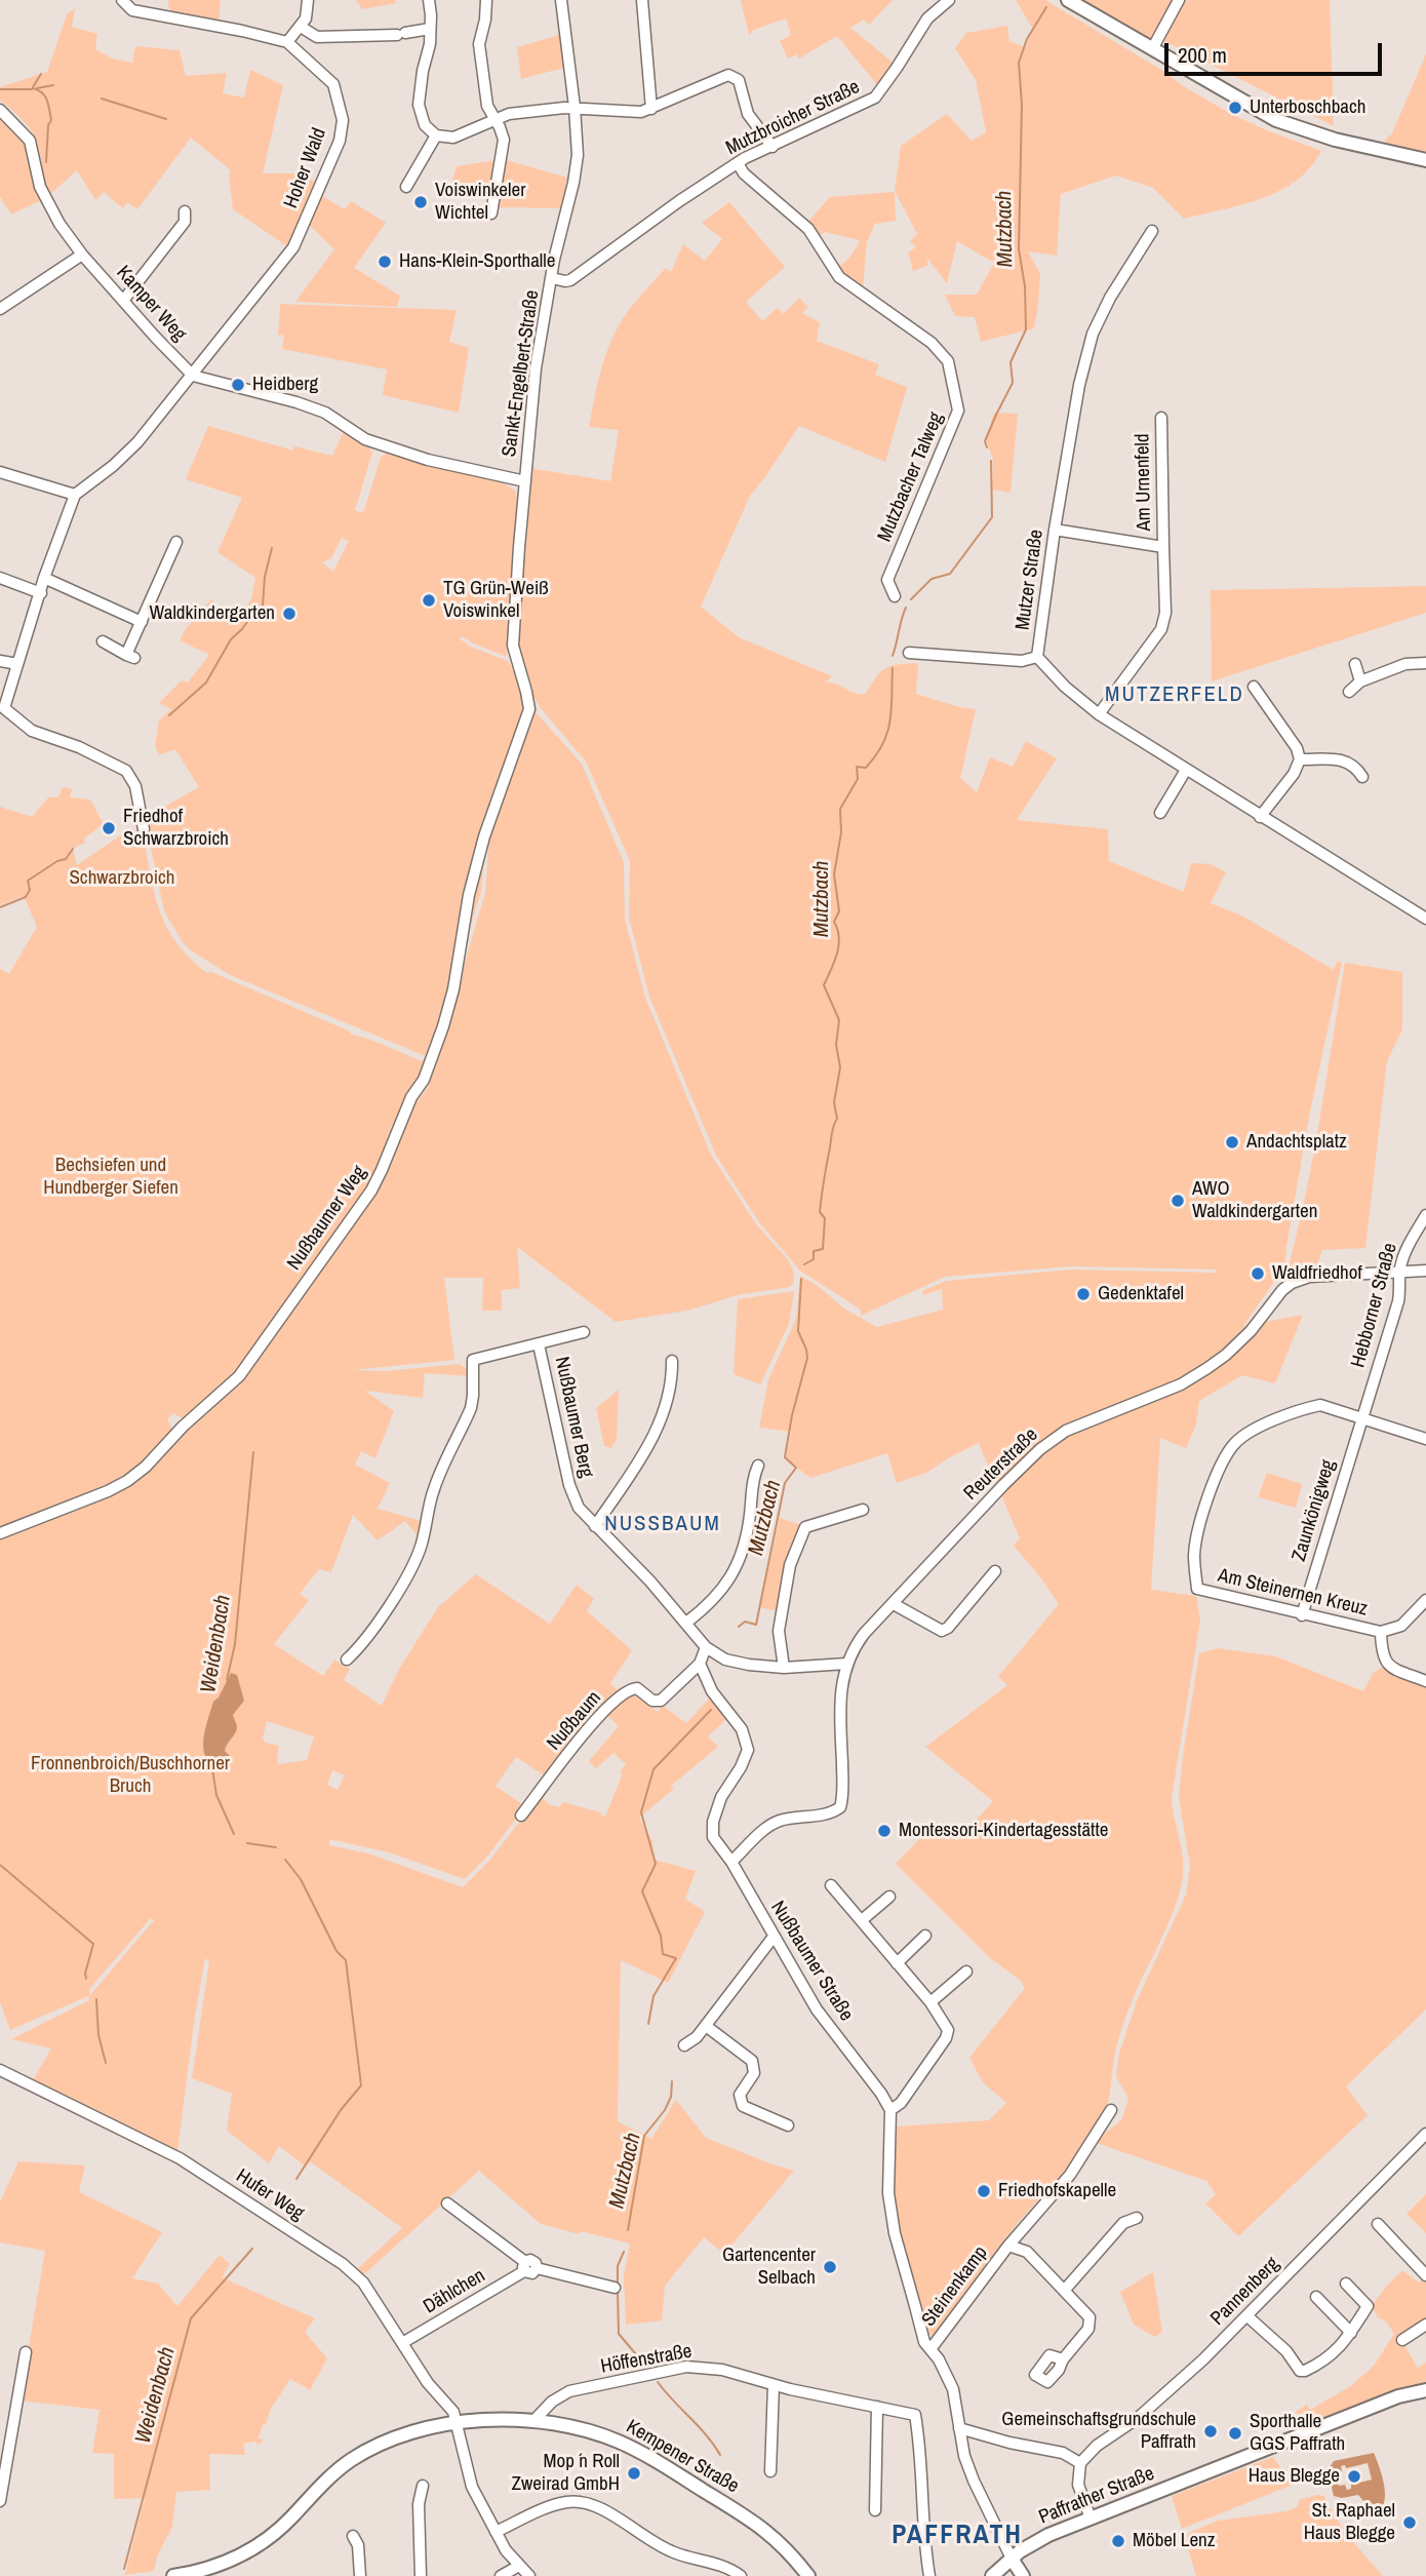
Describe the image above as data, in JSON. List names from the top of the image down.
{
  "streets": {
    "main road": ["Kempener Straße", "Paffrather Straße"],
    "street": [
      "Mutzbroicher Straße",
      "Hoher Wald",
      "Kamper Weg",
      "Sankt-Engelbert-Straße",
      "Mutzbacher Talweg",
      "Am Urnenfeld",
      "Mutzer Straße",
      "Nußbaumer Weg",
      "Hebborner Straße",
      "Nußbaumer Berg",
      "Reuterstraße",
      "Zaunkönigweg",
      "Am Steinernen Kreuz",
      "Nußbaum",
      "Nußbaumer Straße",
      "Hufer Weg",
      "Steinenkamp",
      "Dählchen",
      "Pannenberg",
      "Höffenstraße"
    ]
  },
  "crossings": [
    ["Mutzbroicher Straße", "Sankt-Engelbert-Straße"],
    ["Mutzbroicher Straße", "Mutzbacher Talweg"],
    ["Hoher Wald", "Kamper Weg"],
    ["Sankt-Engelbert-Straße", "Nußbaumer Weg"],
    ["Am Urnenfeld", "Mutzer Straße"],
    ["Hebborner Straße", "Reuterstraße"],
    ["Hebborner Straße", "Zaunkönigweg"],
    ["Hebborner Straße", "Am Steinernen Kreuz"],
    ["Nußbaumer Berg", "Reuterstraße"],
    ["Reuterstraße", "Nußbaumer Straße"],
    ["Zaunkönigweg", "Am Steinernen Kreuz"],
    ["Nußbaum", "Nußbaumer Straße"],
    ["Hufer Weg", "Dählchen"],
    ["Hufer Weg", "Kempener Straße"],
    ["Höffenstraße", "Kempener Straße"]
  ],
  "districts": ["MUTZERFELD", "NUSSBAUM", "PAFFRATH"],
  "water": ["Mutzbach", "Weidenbach"],
  "parks": ["Schwarzbroich", "Bechsiefen und Hundberger Siefen", "Fronnenbroich/Buschhorner Bruch"],
  "places": [
    "Unterboschbach",
    "Voiswinkeler Wichtel",
    "Hans-Klein-Sporthalle",
    "Heidberg",
    "TG Grün-Weiß Voiswinkel",
    "Waldkindergarten",
    "Friedhof Schwarzbroich",
    "Andachtsplatz",
    "AWO Waldkindergarten",
    "Waldfriedhof",
    "Gedenktafel",
    "Montessori-Kindertagesstätte",
    "Friedhofskapelle",
    "Gartencenter Selbach",
    "Gemeinschaftsgrundschule Paffrath",
    "Sporthalle GGS Paffrath",
    "Mop ´n Roll Zweirad GmbH",
    "Haus Blegge",
    "St. Raphael Haus Blegge",
    "Möbel Lenz"
  ],
  "scale_bar": "200 m"
}
